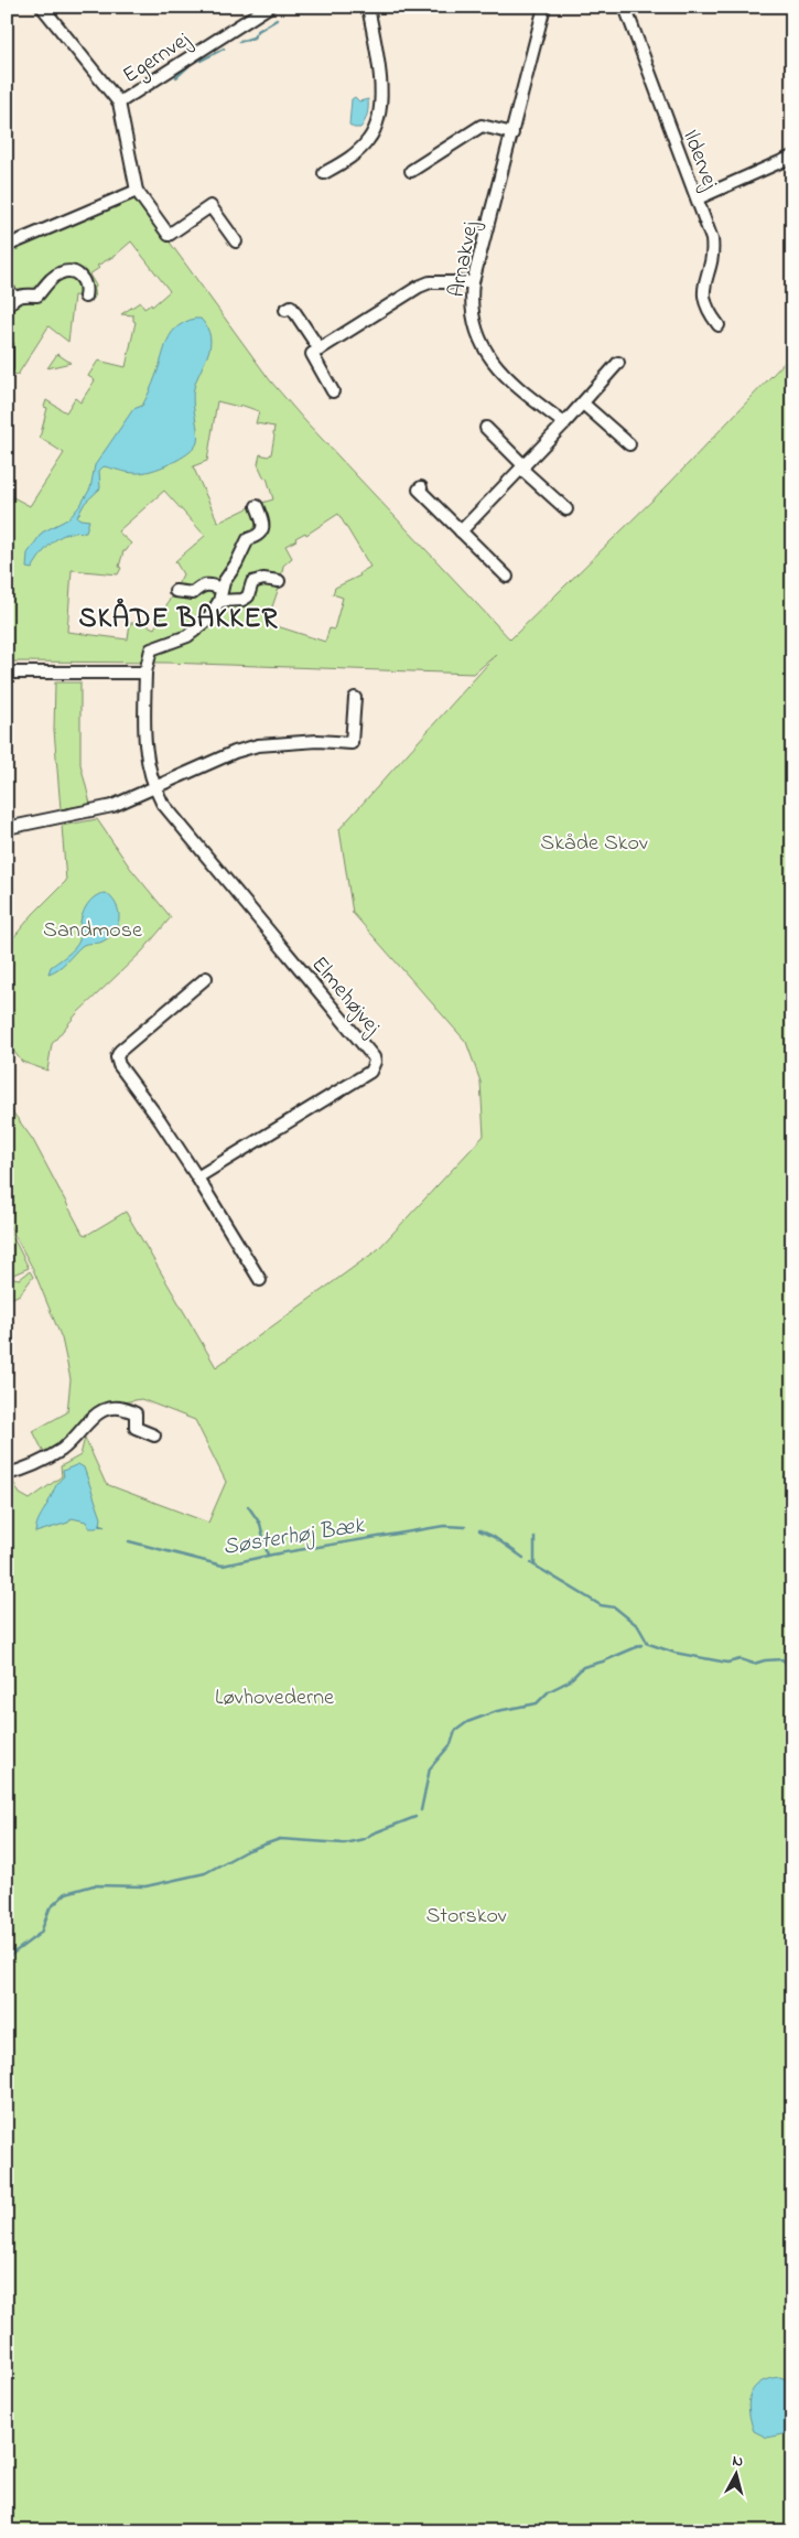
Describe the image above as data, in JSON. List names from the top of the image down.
{
  "streets": {
    "street": [
      "Egernvej",
      "Ildervej",
      "Arnakvej",
      "Elmehøjvej"
    ]
  },
  "districts": ["SKÅDE BAKKER"],
  "water": ["Søsterhøj Bæk"],
  "parks": [
    "Skåde Skov",
    "Sandmose",
    "Løvhovederne",
    "Storskov"
  ],
  "north": "top"
}
